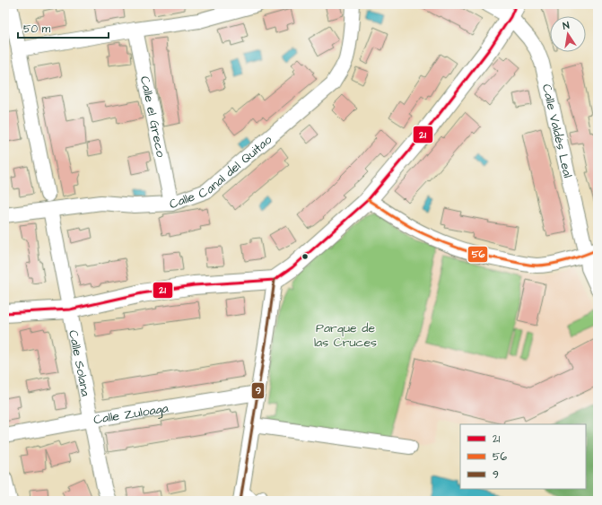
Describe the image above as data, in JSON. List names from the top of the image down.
{
  "streets": {
    "street": [
      "Calle el Greco",
      "Calle Valdés Leal",
      "Calle Canal del Quitao",
      "Calle Solana",
      "Calle Zuloaga"
    ]
  },
  "crossings": [
    ["Calle el Greco", "Calle Canal del Quitao"],
    ["Calle Canal del Quitao", "Calle Solana"],
    ["Calle Solana", "Calle Zuloaga"]
  ],
  "parks": ["Parque de las Cruces"],
  "lines": ["transit line 21", "transit line 56", "transit line 9"],
  "legend": ["21", "56", "9"],
  "scale_bar": "50 m",
  "north": "top"
}
